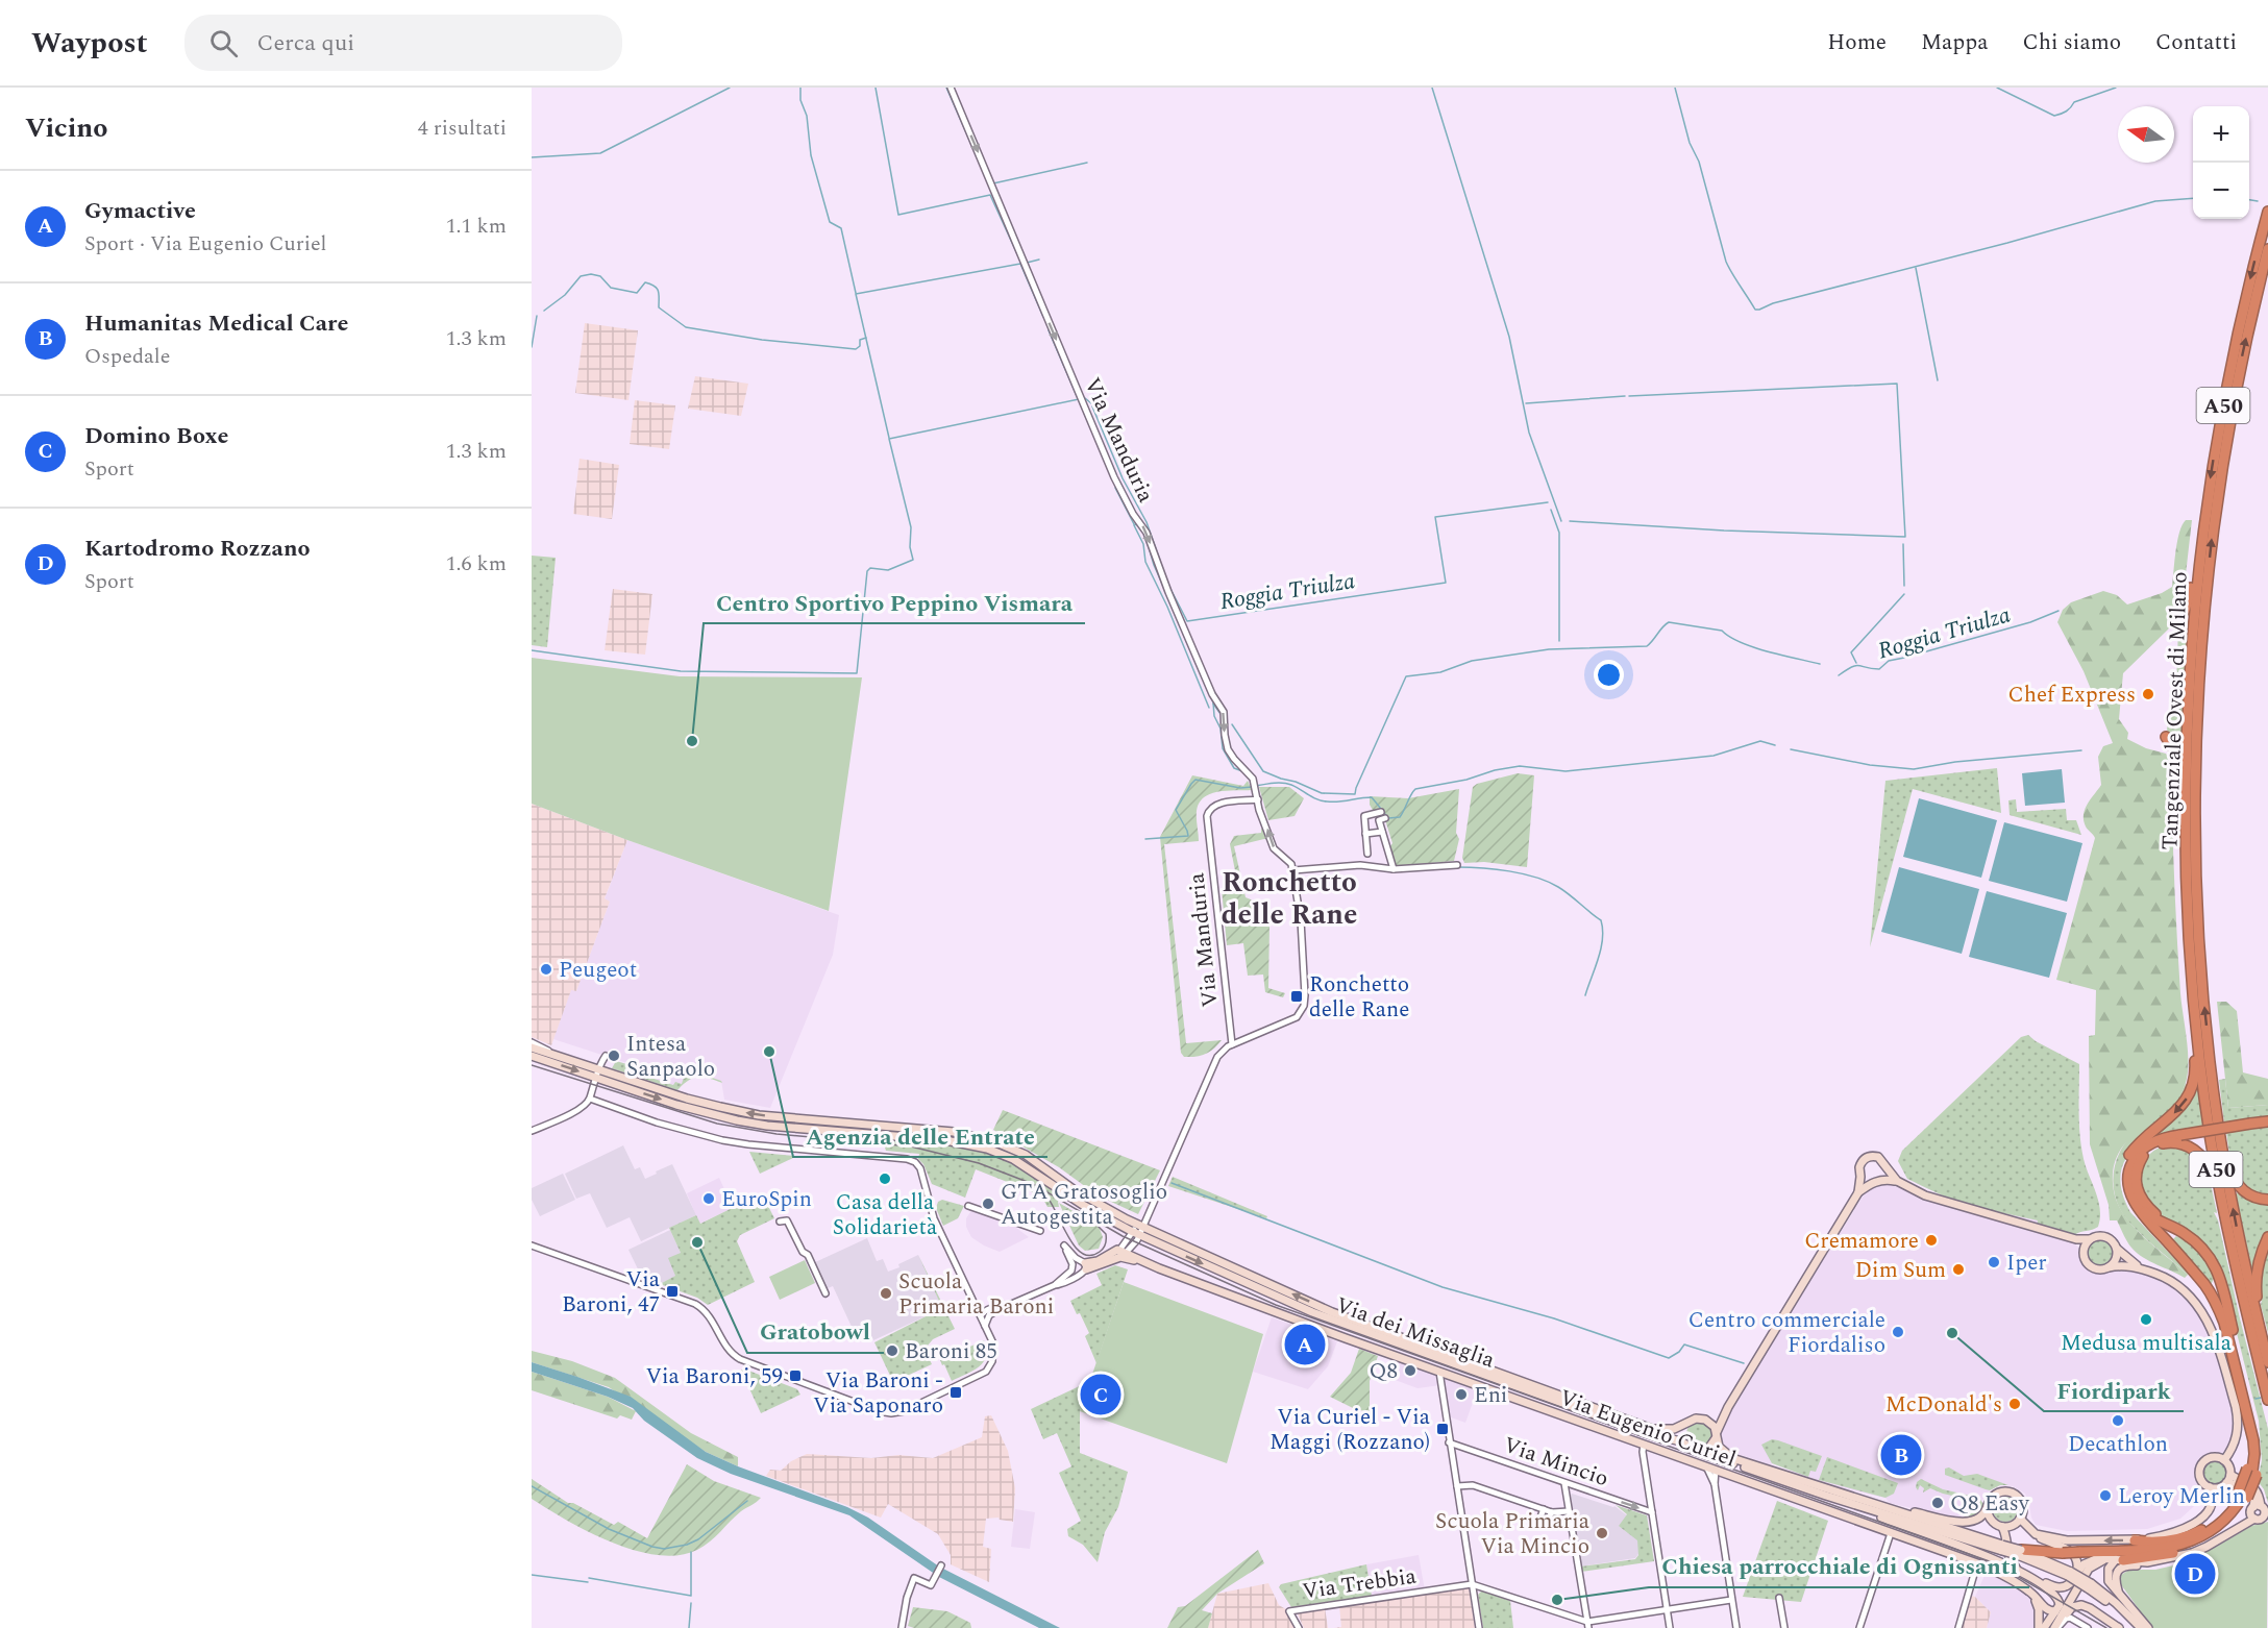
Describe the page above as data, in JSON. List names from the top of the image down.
{
  "streets": {
    "highway": ["A50", "Tangenziale Ovest di Milano"],
    "main road": ["Via dei Missaglia", "Via Eugenio Curiel"],
    "street": ["Via Manduria", "Via Mincio", "Via Trebbia"]
  },
  "crossings": [
    ["Via dei Missaglia", "Via Eugenio Curiel"]
  ],
  "one_way": ["Via Manduria", "Via Mincio"],
  "districts": ["Ronchetto delle Rane"],
  "water": ["Roggia Triulza"],
  "places": {
    "other": [
      "Chef Express",
      "Centro Sportivo Peppino Vismara",
      "Peugeot",
      "Agenzia delle Entrate",
      "Intesa Sanpaolo",
      "Casa della Solidarietà",
      "EuroSpin",
      "GTA Gratosoglio Autogestita",
      "Cremamore",
      "Gratobowl",
      "Iper",
      "Dim Sum",
      "Scuola Primaria Baroni",
      "Medusa multisala",
      "Centro commerciale Fiordaliso",
      "Fiordipark",
      "Baroni 85",
      "Q8",
      "Eni",
      "McDonald's",
      "Decathlon",
      "Leroy Merlin",
      "Q8 Easy",
      "Scuola Primaria Via Mincio",
      "Chiesa parrocchiale di Ognissanti"
    ],
    "transit": [
      "Ronchetto delle Rane",
      "Via Baroni, 47",
      "Via Baroni, 59",
      "Via Baroni - Via Saponaro",
      "Via Curiel - Via Maggi (Rozzano)"
    ]
  },
  "north": "left",
  "page": {
    "header": "Waypost",
    "search": "Cerca qui",
    "nav": [
      "Home",
      "Mappa",
      "Chi siamo",
      "Contatti"
    ],
    "heading": ["Vicino", "4 risultati"],
    "map_buttons": ["+", "−"],
    "list": [
      {
        "mark": "A",
        "name": "Gymactive",
        "note": "Sport · Via Eugenio Curiel",
        "value": "1.1 km"
      },
      {
        "mark": "B",
        "name": "Humanitas Medical Care",
        "note": "Ospedale",
        "value": "1.3 km"
      },
      {
        "mark": "C",
        "name": "Domino Boxe",
        "note": "Sport",
        "value": "1.3 km"
      },
      {
        "mark": "D",
        "name": "Kartodromo Rozzano",
        "note": "Sport",
        "value": "1.6 km"
      }
    ],
    "pins": [
      "A",
      "C",
      "B",
      "D"
    ]
  }
}
